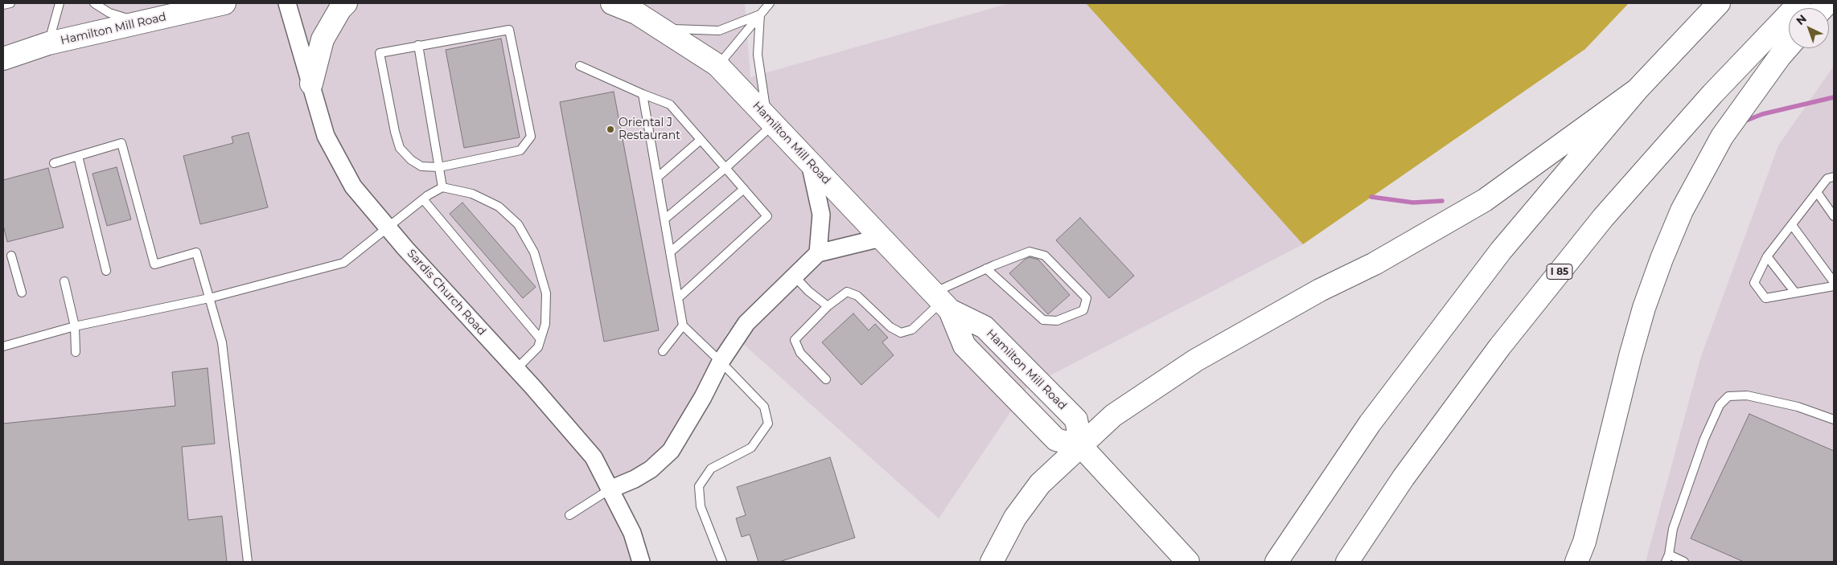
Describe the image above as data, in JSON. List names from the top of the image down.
{
  "streets": {
    "main road": ["Hamilton Mill Road", "I 85"],
    "street": ["Sardis Church Road"]
  },
  "places": ["Oriental J Restaurant"],
  "north": "top left"
}
